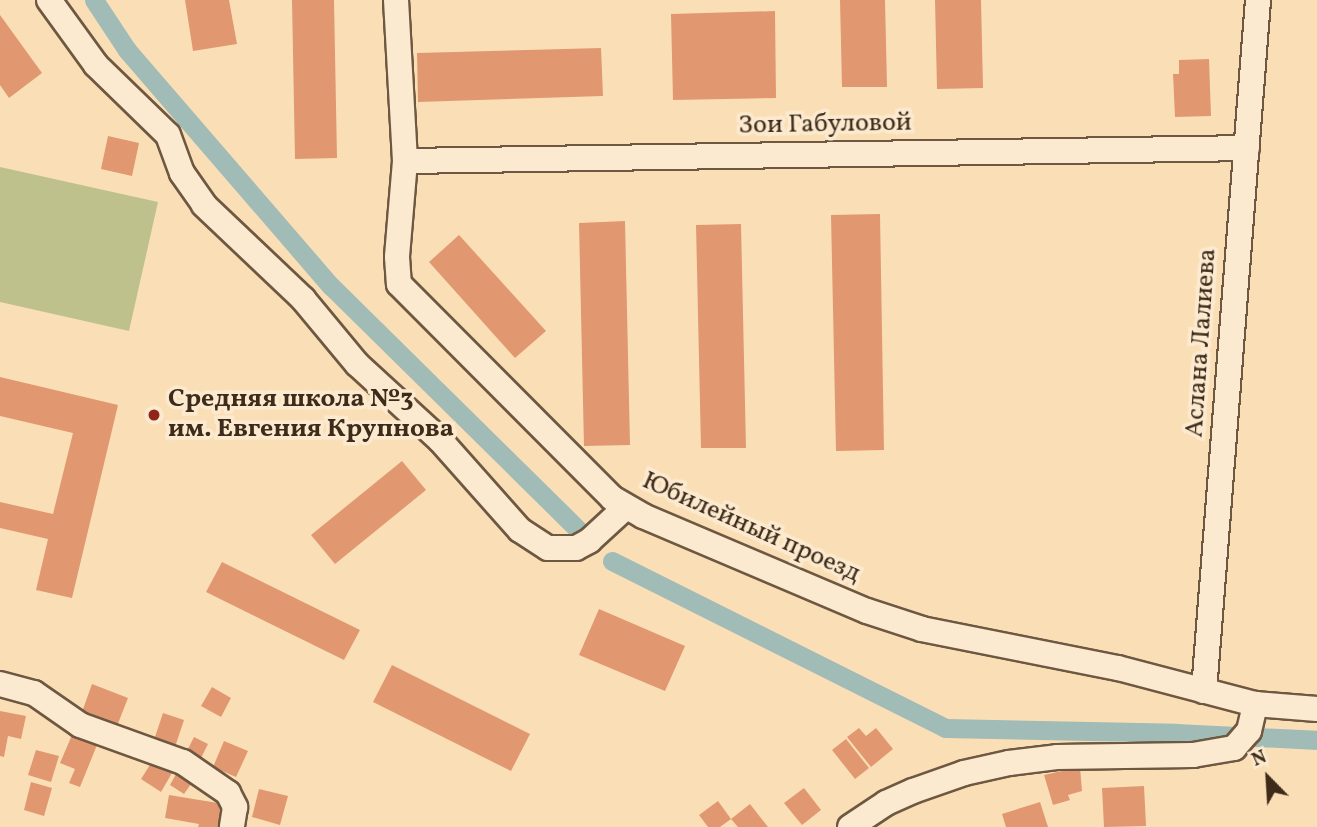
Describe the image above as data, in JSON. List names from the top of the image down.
{
  "streets": {
    "street": ["Зои Габуловой", "Аслана Лалиева", "Юбилейный проезд"]
  },
  "crossings": [
    ["Зои Габуловой", "Аслана Лалиева"],
    ["Зои Габуловой", "Юбилейный проезд"],
    ["Аслана Лалиева", "Юбилейный проезд"]
  ],
  "places": ["Средняя школа №3 им. Евгения Крупнова"],
  "north": "top left"
}
